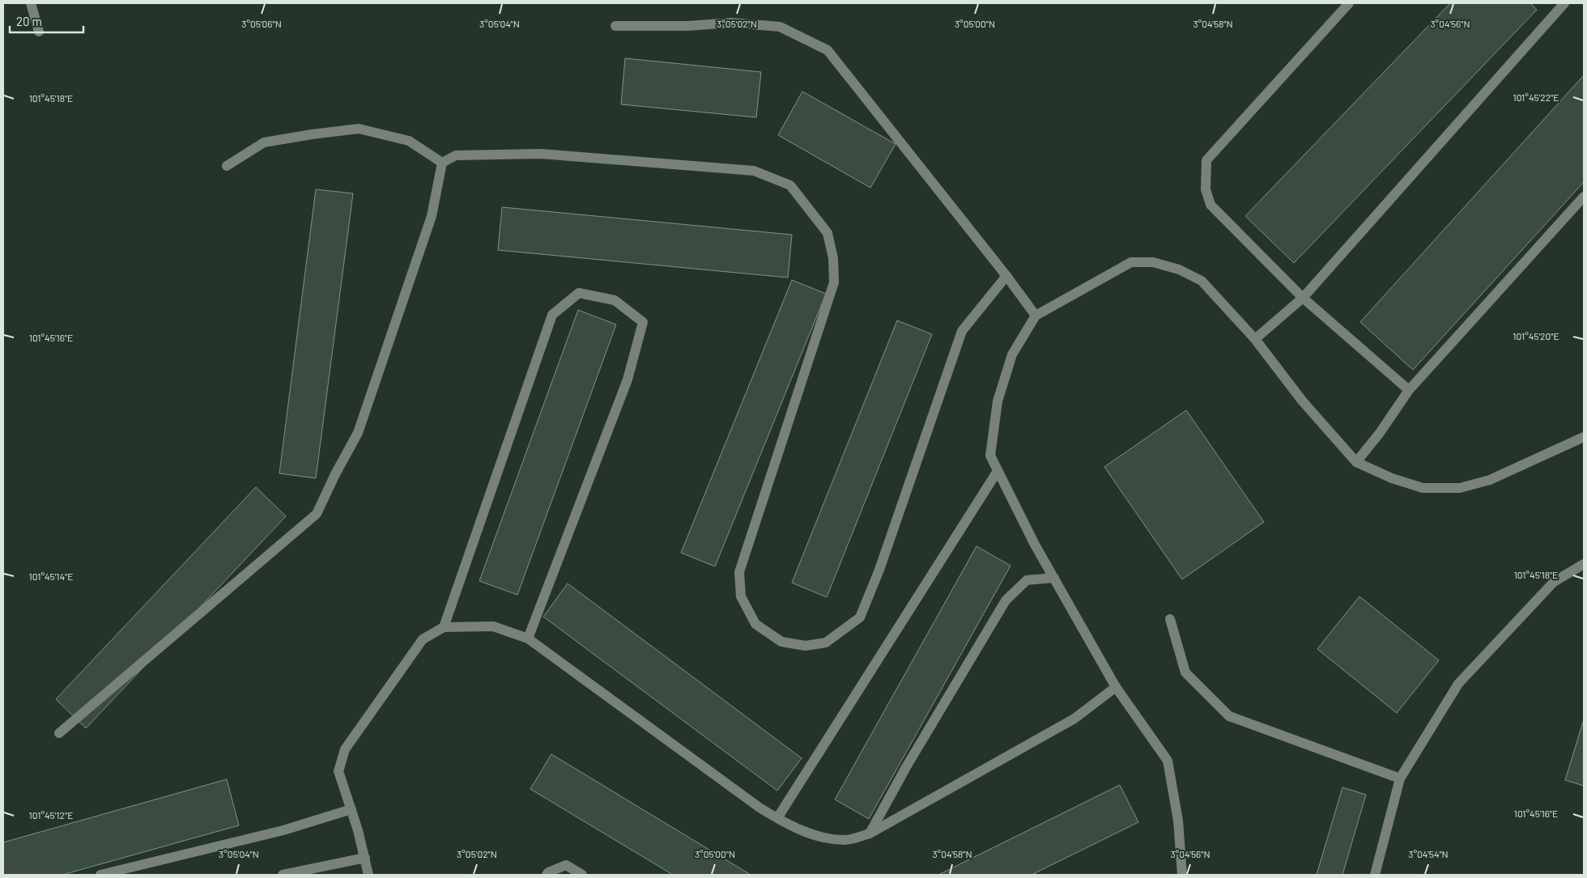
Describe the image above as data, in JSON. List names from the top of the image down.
{
  "scale_bar": "20 m",
  "coordinates": [
    "3°05'06\"N",
    "3°05'04\"N",
    "3°05'02\"N",
    "3°05'00\"N",
    "3°04'58\"N",
    "3°04'56\"N",
    "101°45'22\"E",
    "101°45'18\"E",
    "101°45'20\"E",
    "101°45'16\"E",
    "101°45'14\"E",
    "101°45'12\"E",
    "3°04'54\"N"
  ]
}
